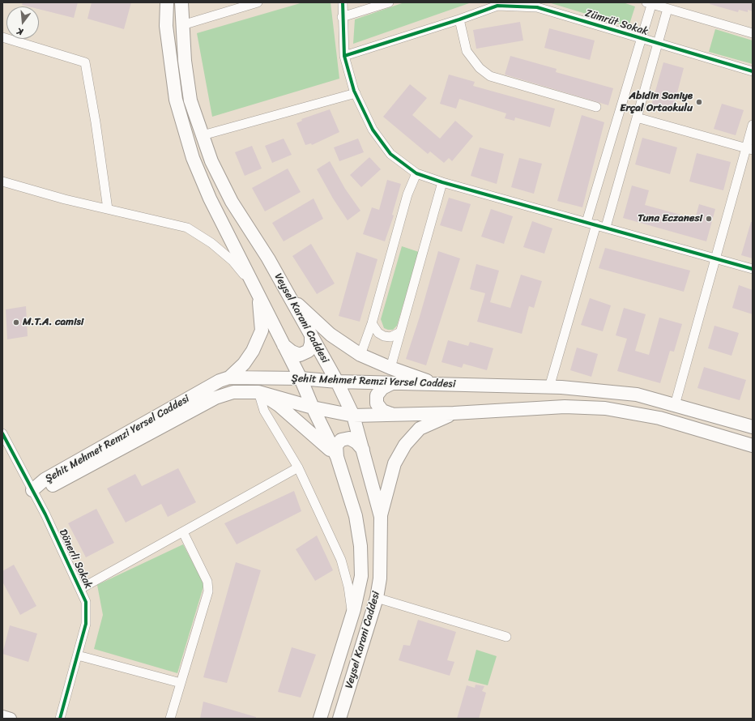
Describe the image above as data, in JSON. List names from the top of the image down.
{
  "streets": {
    "main road": ["Veysel Karani Caddesi", "Şehit Mehmet Remzi Yersel Caddesi"],
    "street": ["Zümrüt Sokak", "Dönerli Sokak"]
  },
  "crossings": [
    ["Veysel Karani Caddesi", "Şehit Mehmet Remzi Yersel Caddesi"],
    ["Şehit Mehmet Remzi Yersel Caddesi", "Dönerli Sokak"]
  ],
  "places": ["Abidin Saniye Erçal Ortaokulu", "Tuna Eczanesi", "M.T.A. camisi"],
  "north": "bottom"
}
